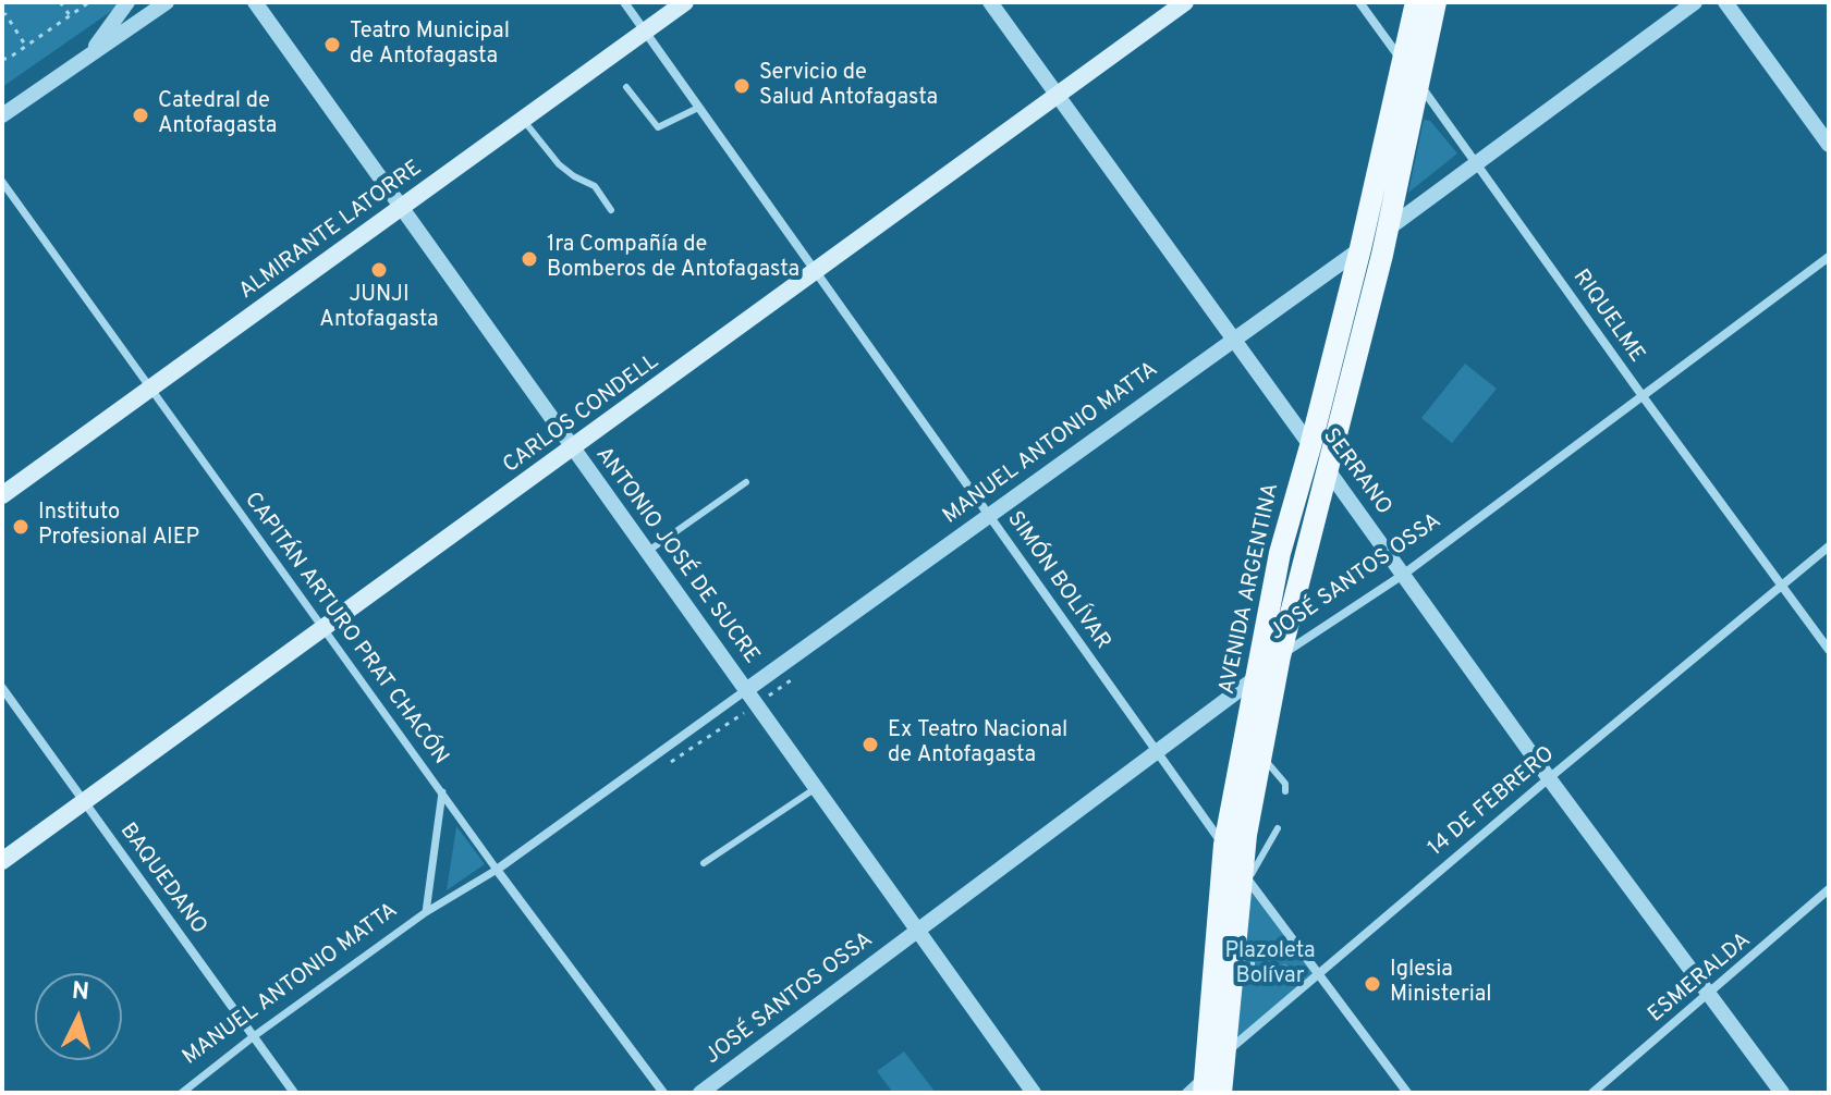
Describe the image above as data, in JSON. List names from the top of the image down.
{
  "streets": {
    "main road": ["ALMIRANTE LATORRE", "CARLOS CONDELL", "AVENIDA ARGENTINA"],
    "street": [
      "RIQUELME",
      "MANUEL ANTONIO MATTA",
      "SERRANO",
      "ANTONIO JOSÉ DE SUCRE",
      "JOSÉ SANTOS OSSA",
      "SIMÓN BOLÍVAR",
      "CAPITÁN ARTURO PRAT CHACÓN",
      "14 DE FEBRERO",
      "BAQUEDANO",
      "ESMERALDA"
    ]
  },
  "crossings": [
    ["ALMIRANTE LATORRE", "ANTONIO JOSÉ DE SUCRE"],
    ["ALMIRANTE LATORRE", "SIMÓN BOLÍVAR"],
    ["ALMIRANTE LATORRE", "CAPITÁN ARTURO PRAT CHACÓN"],
    ["RIQUELME", "MANUEL ANTONIO MATTA"],
    ["RIQUELME", "JOSÉ SANTOS OSSA"],
    ["RIQUELME", "AVENIDA ARGENTINA"],
    ["RIQUELME", "14 DE FEBRERO"],
    ["CARLOS CONDELL", "SERRANO"],
    ["CARLOS CONDELL", "ANTONIO JOSÉ DE SUCRE"],
    ["CARLOS CONDELL", "SIMÓN BOLÍVAR"],
    ["CARLOS CONDELL", "CAPITÁN ARTURO PRAT CHACÓN"],
    ["CARLOS CONDELL", "BAQUEDANO"],
    ["MANUEL ANTONIO MATTA", "SERRANO"],
    ["MANUEL ANTONIO MATTA", "ANTONIO JOSÉ DE SUCRE"],
    ["MANUEL ANTONIO MATTA", "SIMÓN BOLÍVAR"],
    ["MANUEL ANTONIO MATTA", "AVENIDA ARGENTINA"],
    ["MANUEL ANTONIO MATTA", "CAPITÁN ARTURO PRAT CHACÓN"],
    ["MANUEL ANTONIO MATTA", "BAQUEDANO"],
    ["SERRANO", "JOSÉ SANTOS OSSA"],
    ["SERRANO", "AVENIDA ARGENTINA"],
    ["SERRANO", "14 DE FEBRERO"],
    ["SERRANO", "ESMERALDA"],
    ["ANTONIO JOSÉ DE SUCRE", "JOSÉ SANTOS OSSA"],
    ["JOSÉ SANTOS OSSA", "SIMÓN BOLÍVAR"],
    ["JOSÉ SANTOS OSSA", "AVENIDA ARGENTINA"],
    ["SIMÓN BOLÍVAR", "AVENIDA ARGENTINA"],
    ["SIMÓN BOLÍVAR", "14 DE FEBRERO"],
    ["AVENIDA ARGENTINA", "14 DE FEBRERO"]
  ],
  "parks": ["Plazoleta Bolívar"],
  "places": [
    "Teatro Municipal de Antofagasta",
    "Servicio de Salud Antofagasta",
    "Catedral de Antofagasta",
    "1ra Compañía de Bomberos de Antofagasta",
    "JUNJI Antofagasta",
    "Instituto Profesional AIEP",
    "Ex Teatro Nacional de Antofagasta",
    "Iglesia Ministerial"
  ],
  "north": "top"
}
